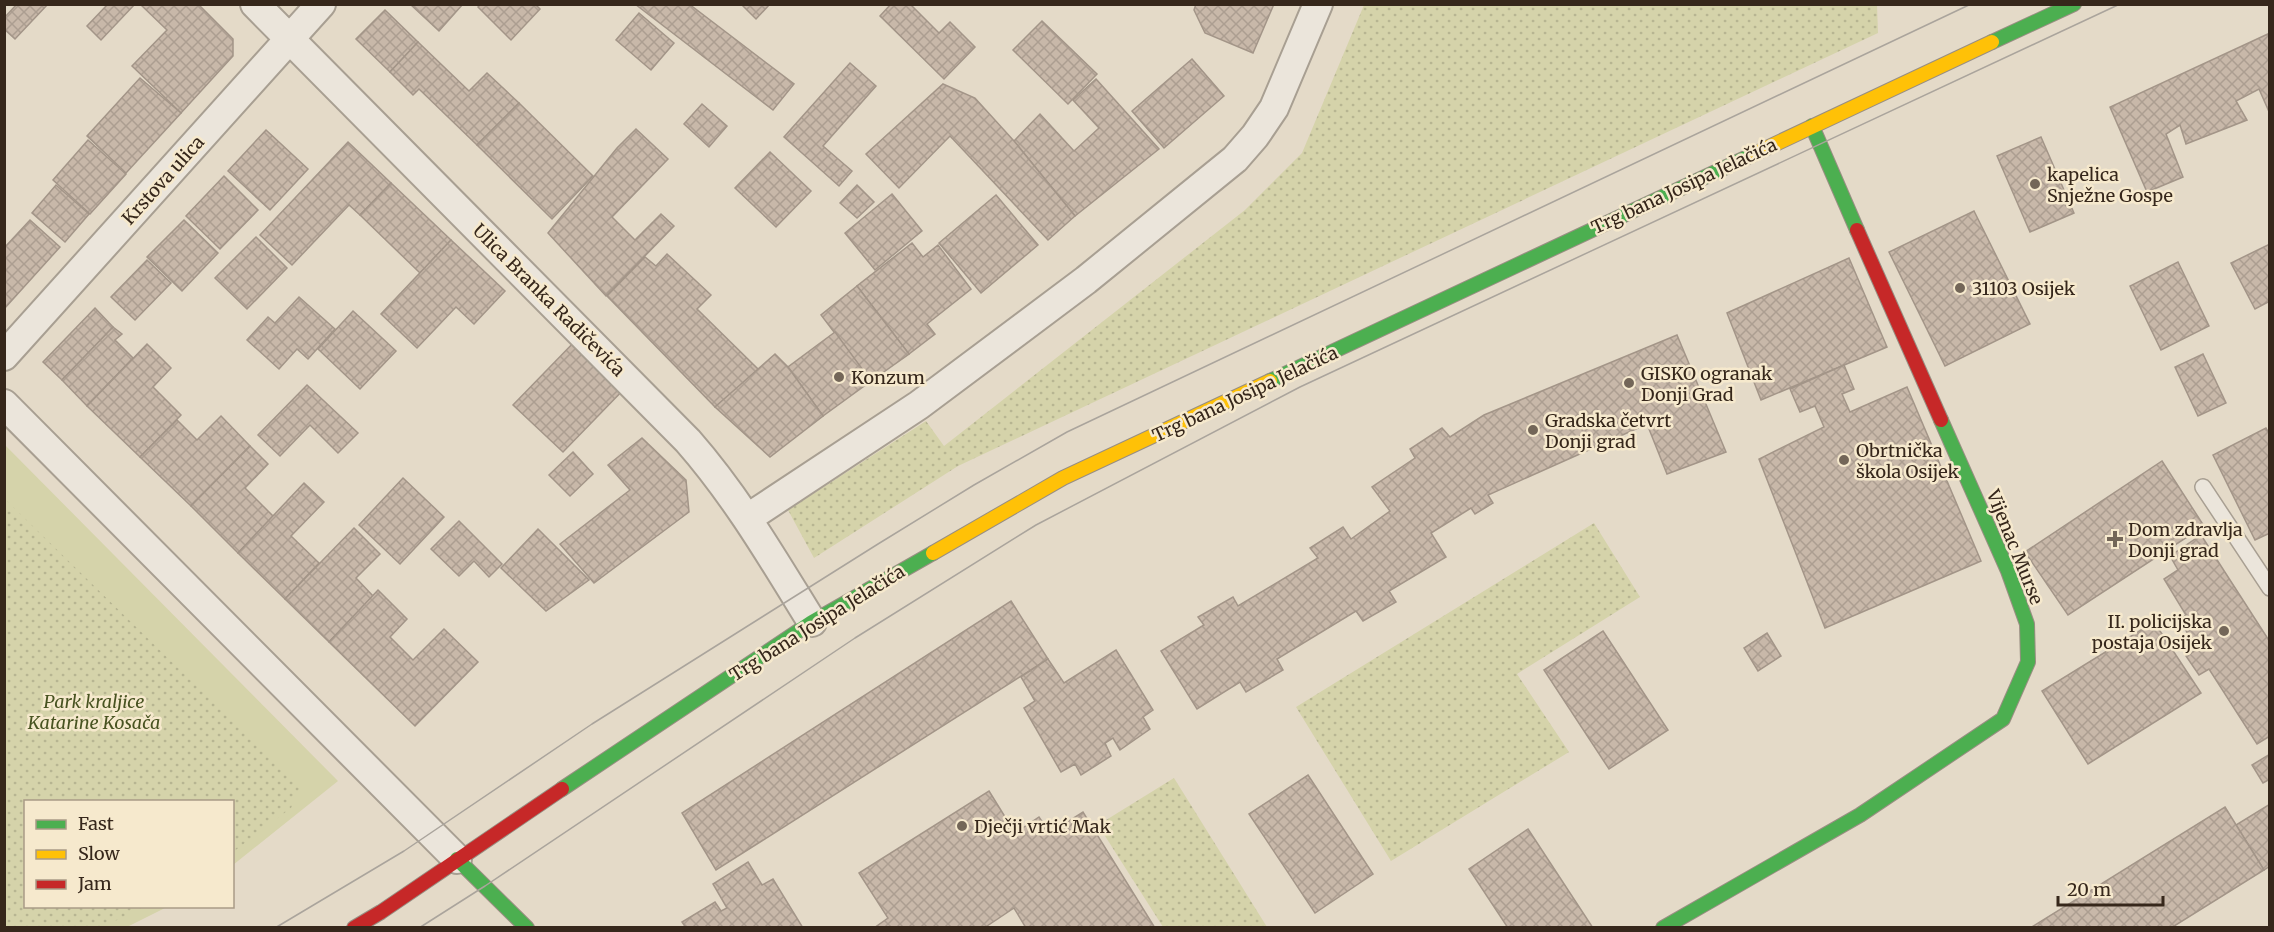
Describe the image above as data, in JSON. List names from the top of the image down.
{
  "streets": {
    "main road": ["Trg bana Josipa Jelačića", "Vijenac Murse"],
    "street": ["Krstova ulica", "Ulica Branka Radičevića"]
  },
  "crossings": [
    ["Krstova ulica", "Ulica Branka Radičevića"],
    ["Trg bana Josipa Jelačića", "Ulica Branka Radičevića"],
    ["Trg bana Josipa Jelačića", "Vijenac Murse"]
  ],
  "parks": ["Park kraljice Katarine Kosača"],
  "places": {
    "other": [
      "kapelica Snježne Gospe",
      "31103 Osijek",
      "Konzum",
      "GISKO ogranak Donji Grad",
      "Gradska četvrt Donji grad",
      "Obrtnička škola Osijek",
      "II. policijska postaja Osijek",
      "Dječji vrtić Mak"
    ],
    "health": ["Dom zdravlja Donji grad"]
  },
  "legend": ["Fast", "Slow", "Jam"],
  "scale_bar": "20 m"
}
